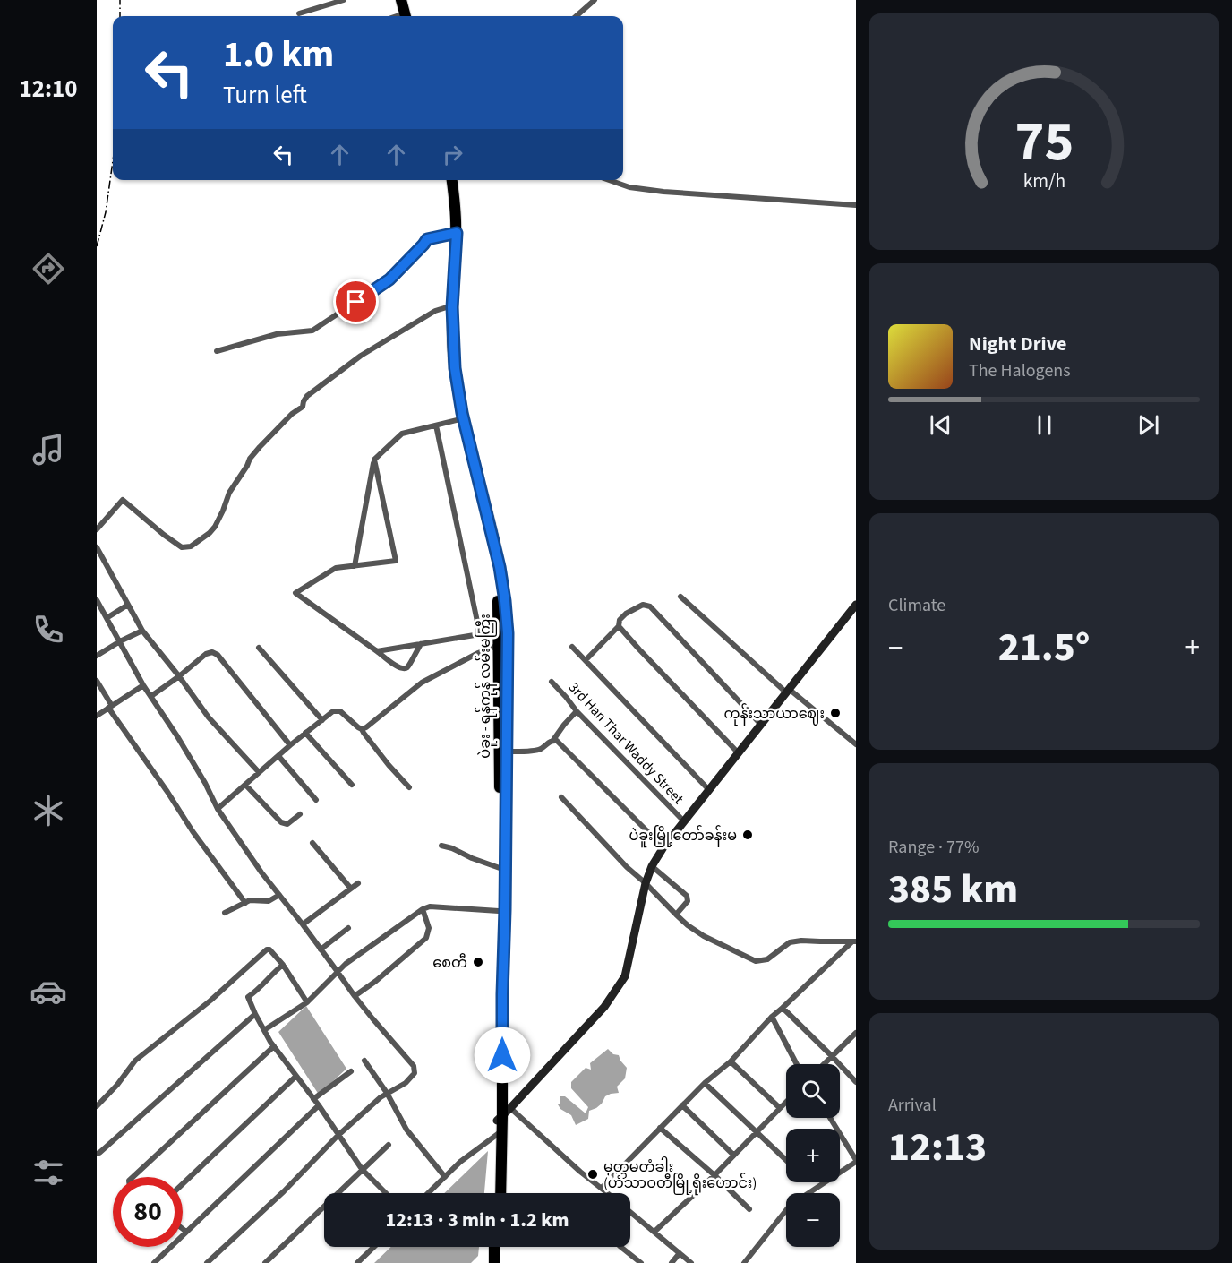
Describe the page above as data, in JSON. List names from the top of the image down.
{
  "streets": {
    "highway": ["ပဲခူး - ရန်ကုန် လမ်းမကြီး"],
    "street": ["3rd Han Thar Waddy Street"]
  },
  "places": [
    "ကုန်းသာယာဈေး",
    "ပဲခူးမြို့တော်ခန်းမ",
    "စေတီ",
    "မုတ္တမတံခါး (ဟံသာဝတီမြို့ရိုးဟောင်း)"
  ],
  "page": {
    "tabs": "12:10",
    "turn": ["1.0 km", "Turn left"],
    "song": ["Night Drive", "The Halogens"],
    "tile": [
      "Climate",
      ["Range · 77%", "385 km"],
      ["Arrival", "12:13"]
    ],
    "heat": ["−", "21.5°", "+"],
    "map_buttons": ["+", "−"],
    "limit": "80",
    "trip": "12:13 · 3 min · 1.2 km",
    "gauge": ["75", "km/h"]
  }
}
